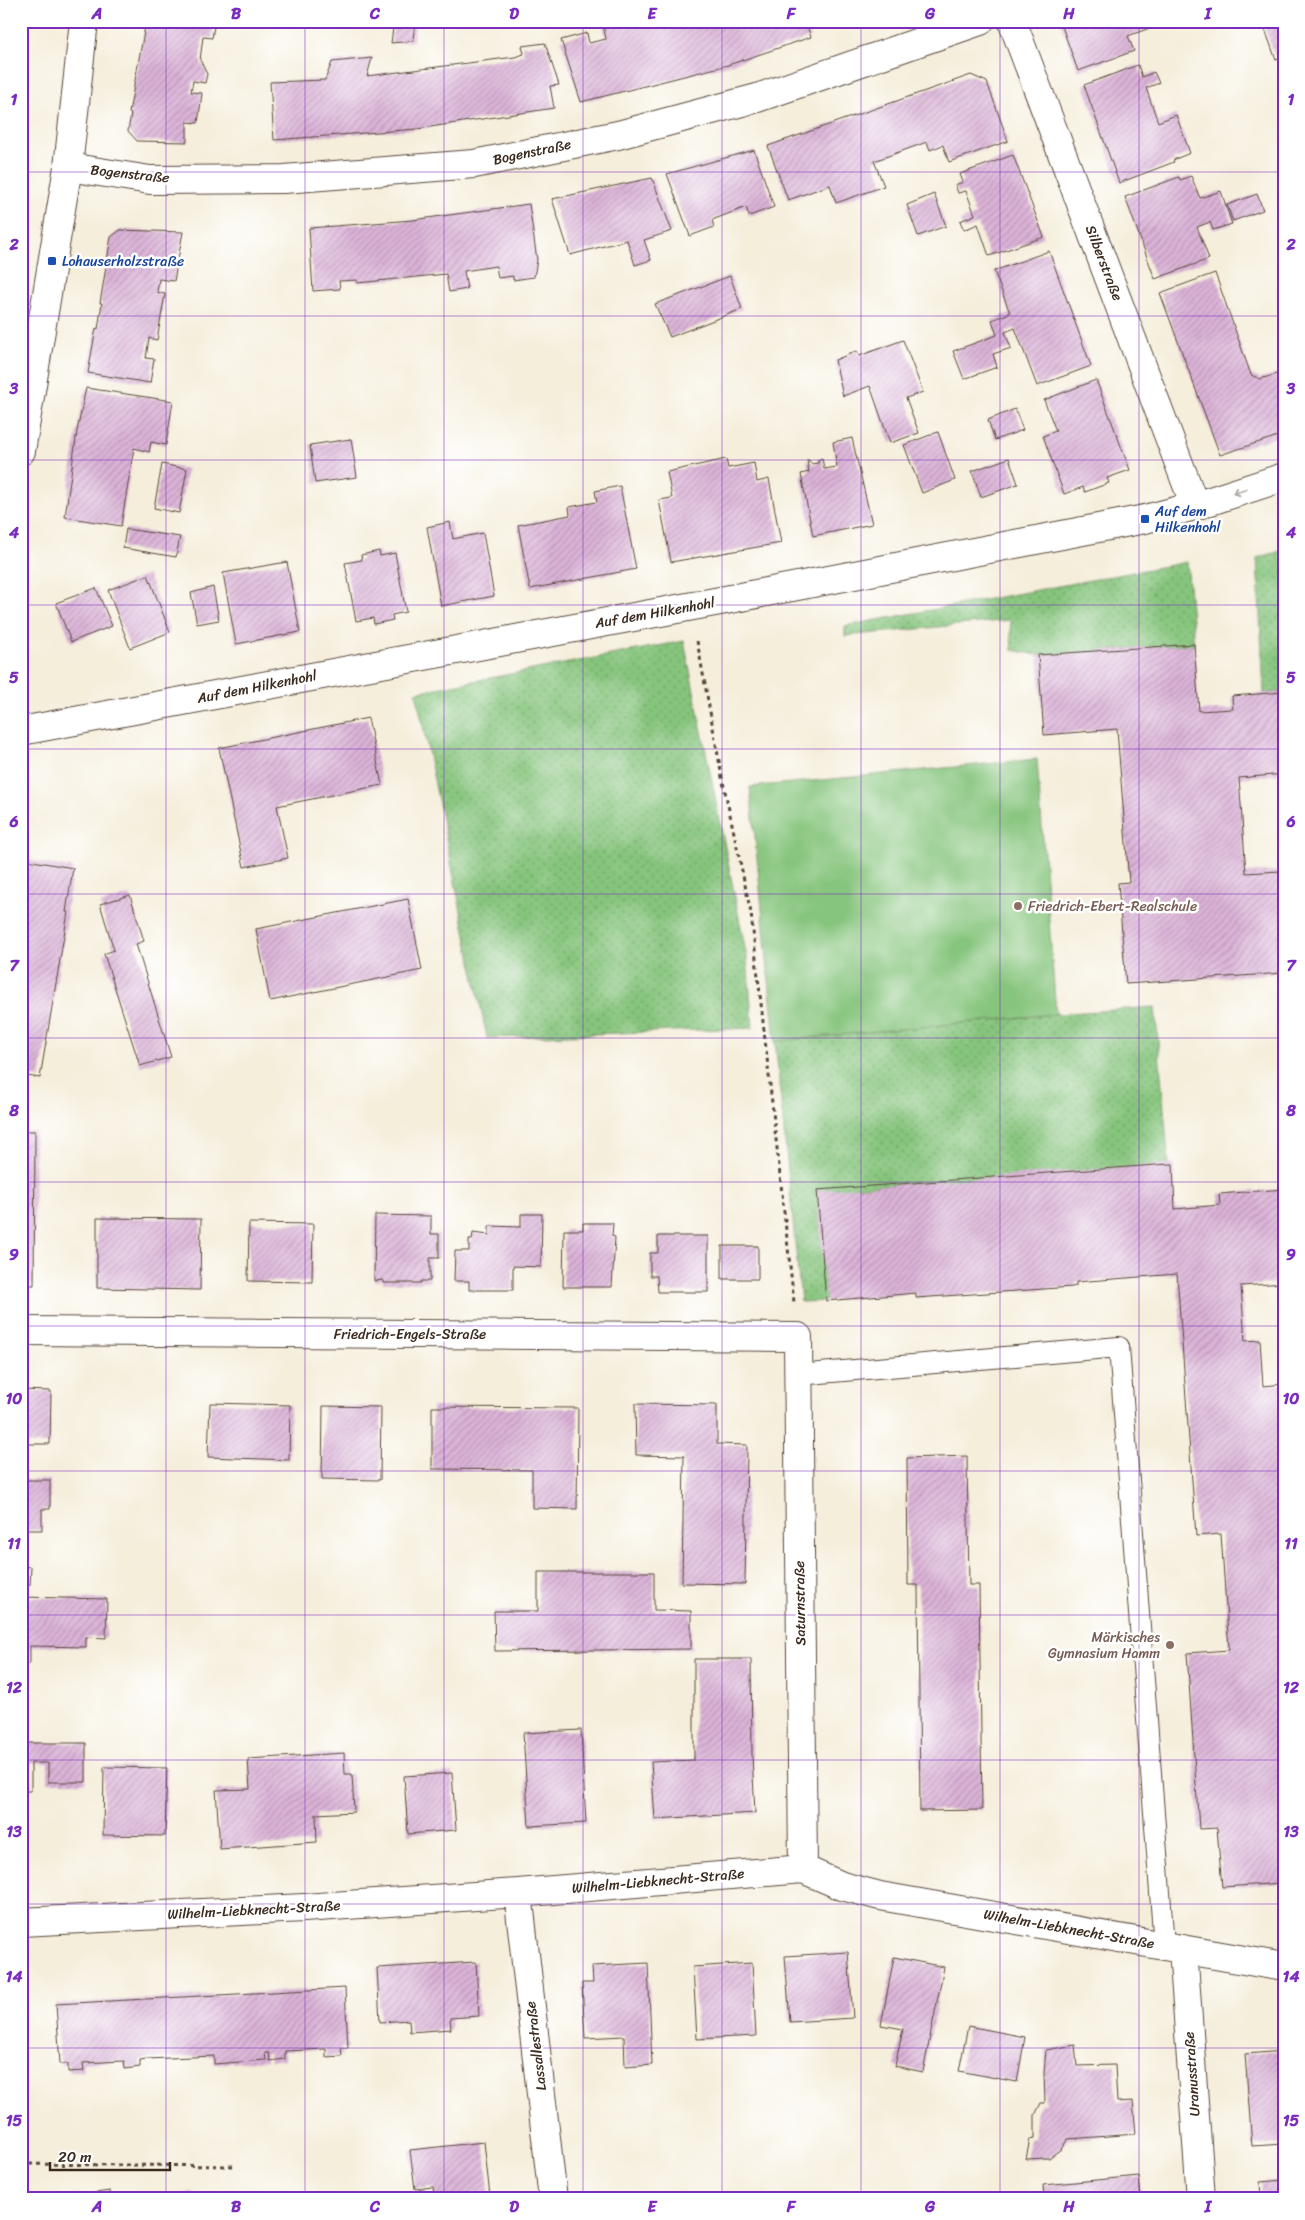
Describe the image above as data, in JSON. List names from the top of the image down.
{
  "streets": {
    "street": [
      "Bogenstraße",
      "Silberstraße",
      "Auf dem Hilkenhohl",
      "Friedrich-Engels-Straße",
      "Saturnstraße",
      "Wilhelm-Liebknecht-Straße",
      "Lassallestraße",
      "Uranusstraße"
    ]
  },
  "crossings": [
    ["Silberstraße", "Auf dem Hilkenhohl"],
    ["Friedrich-Engels-Straße", "Saturnstraße"],
    ["Saturnstraße", "Wilhelm-Liebknecht-Straße"],
    ["Wilhelm-Liebknecht-Straße", "Lassallestraße"],
    ["Wilhelm-Liebknecht-Straße", "Uranusstraße"]
  ],
  "places": {
    "transit": ["Lohauserholzstraße", "Auf dem Hilkenhohl"],
    "other": ["Friedrich-Ebert-Realschule", "Märkisches Gymnasium Hamm"]
  },
  "scale_bar": "20 m",
  "grid": {
    "columns": [
      "A",
      "B",
      "C",
      "D",
      "E",
      "F",
      "G",
      "H",
      "I"
    ],
    "rows": [
      "1",
      "2",
      "3",
      "4",
      "5",
      "6",
      "7",
      "8",
      "9",
      "10",
      "11",
      "12",
      "13",
      "14",
      "15"
    ]
  }
}
